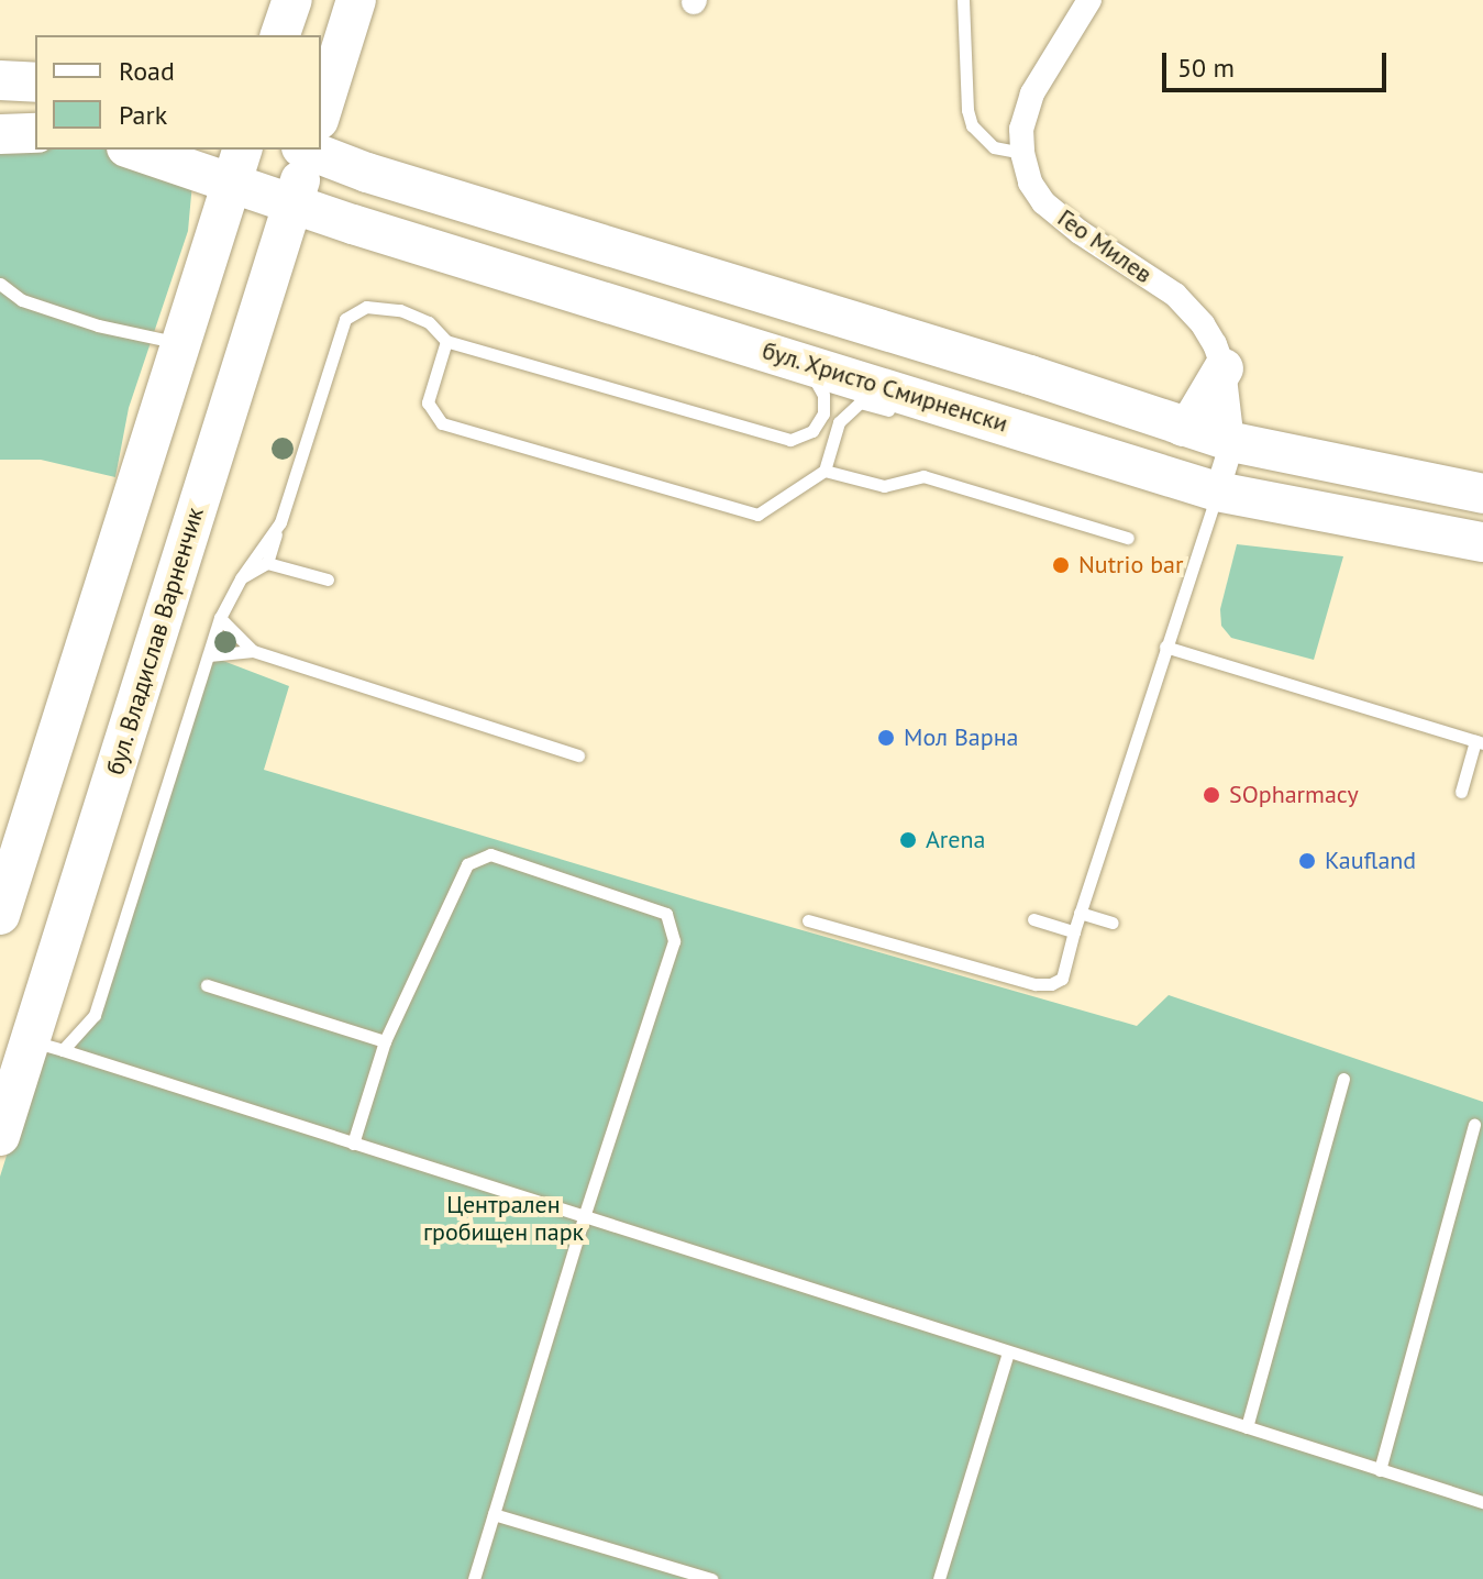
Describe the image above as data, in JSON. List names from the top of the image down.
{
  "streets": {
    "main road": ["бул. Христо Смирненски", "бул. Владислав Варненчик"],
    "street": ["Гео Милев"]
  },
  "crossings": [
    ["Гео Милев", "бул. Христо Смирненски"],
    ["бул. Христо Смирненски", "бул. Владислав Варненчик"]
  ],
  "parks": ["Централен гробищен парк"],
  "places": [
    "Nutrio bar",
    "Мол Варна",
    "SOpharmacy",
    "Arena",
    "Kaufland"
  ],
  "legend": ["Road", "Park"],
  "scale_bar": "50 m"
}
